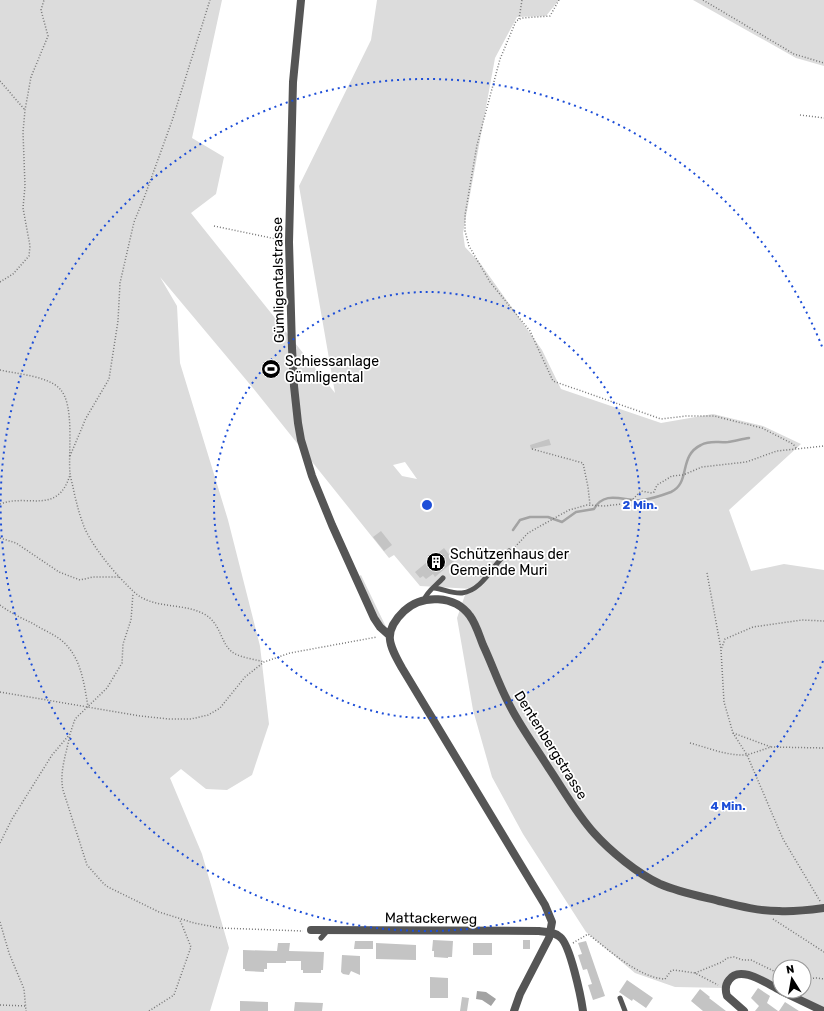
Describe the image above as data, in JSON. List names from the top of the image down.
{
  "streets": {
    "street": ["Gümligentalstrasse", "Dentenbergstrasse", "Mattackerweg"]
  },
  "places": {
    "sports": ["Schiessanlage Gümligental"],
    "building": ["Schützenhaus der Gemeinde Muri"]
  },
  "north": "top",
  "rings": ["2 Min.", "4 Min."]
}
